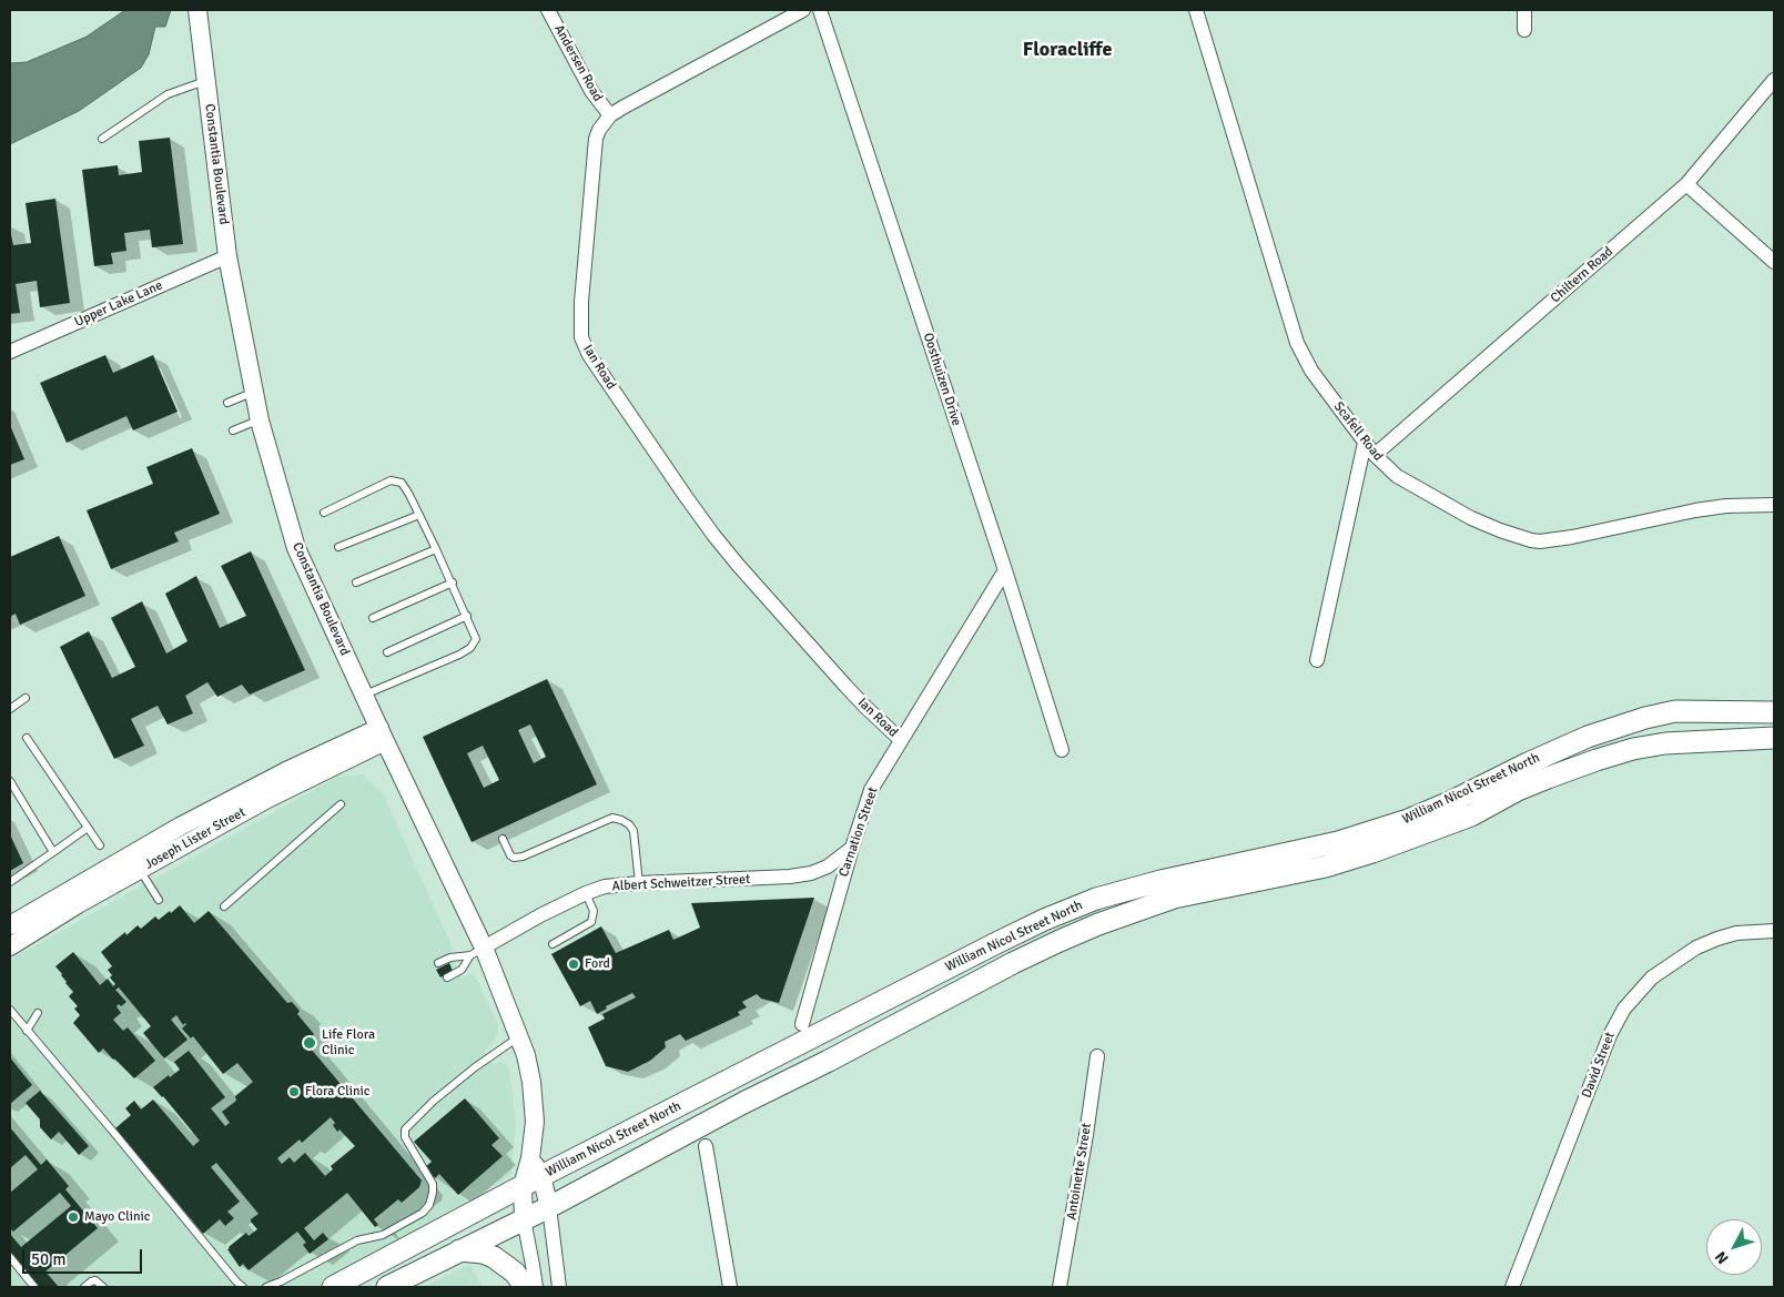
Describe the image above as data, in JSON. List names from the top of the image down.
{
  "streets": {
    "main road": ["William Nicol Street North"],
    "street": [
      "Andersen Road",
      "Constantia Boulevard",
      "Chiltern Road",
      "Upper Lake Lane",
      "Ian Road",
      "Oosthuizen Drive",
      "Scafell Road",
      "Carnation Street",
      "Joseph Lister Street",
      "Albert Schweitzer Street",
      "David Street",
      "Antoinette Street"
    ]
  },
  "crossings": [
    ["Andersen Road", "Ian Road"],
    ["Constantia Boulevard", "Upper Lake Lane"],
    ["Constantia Boulevard", "William Nicol Street North"],
    ["Constantia Boulevard", "Joseph Lister Street"],
    ["Constantia Boulevard", "Albert Schweitzer Street"],
    ["Chiltern Road", "Scafell Road"],
    ["Ian Road", "Carnation Street"],
    ["Oosthuizen Drive", "Carnation Street"],
    ["Carnation Street", "Albert Schweitzer Street"]
  ],
  "districts": ["Floracliffe"],
  "places": [
    "Ford",
    "Life Flora Clinic",
    "Flora Clinic",
    "Mayo Clinic"
  ],
  "scale_bar": "50 m",
  "north": "bottom left"
}
